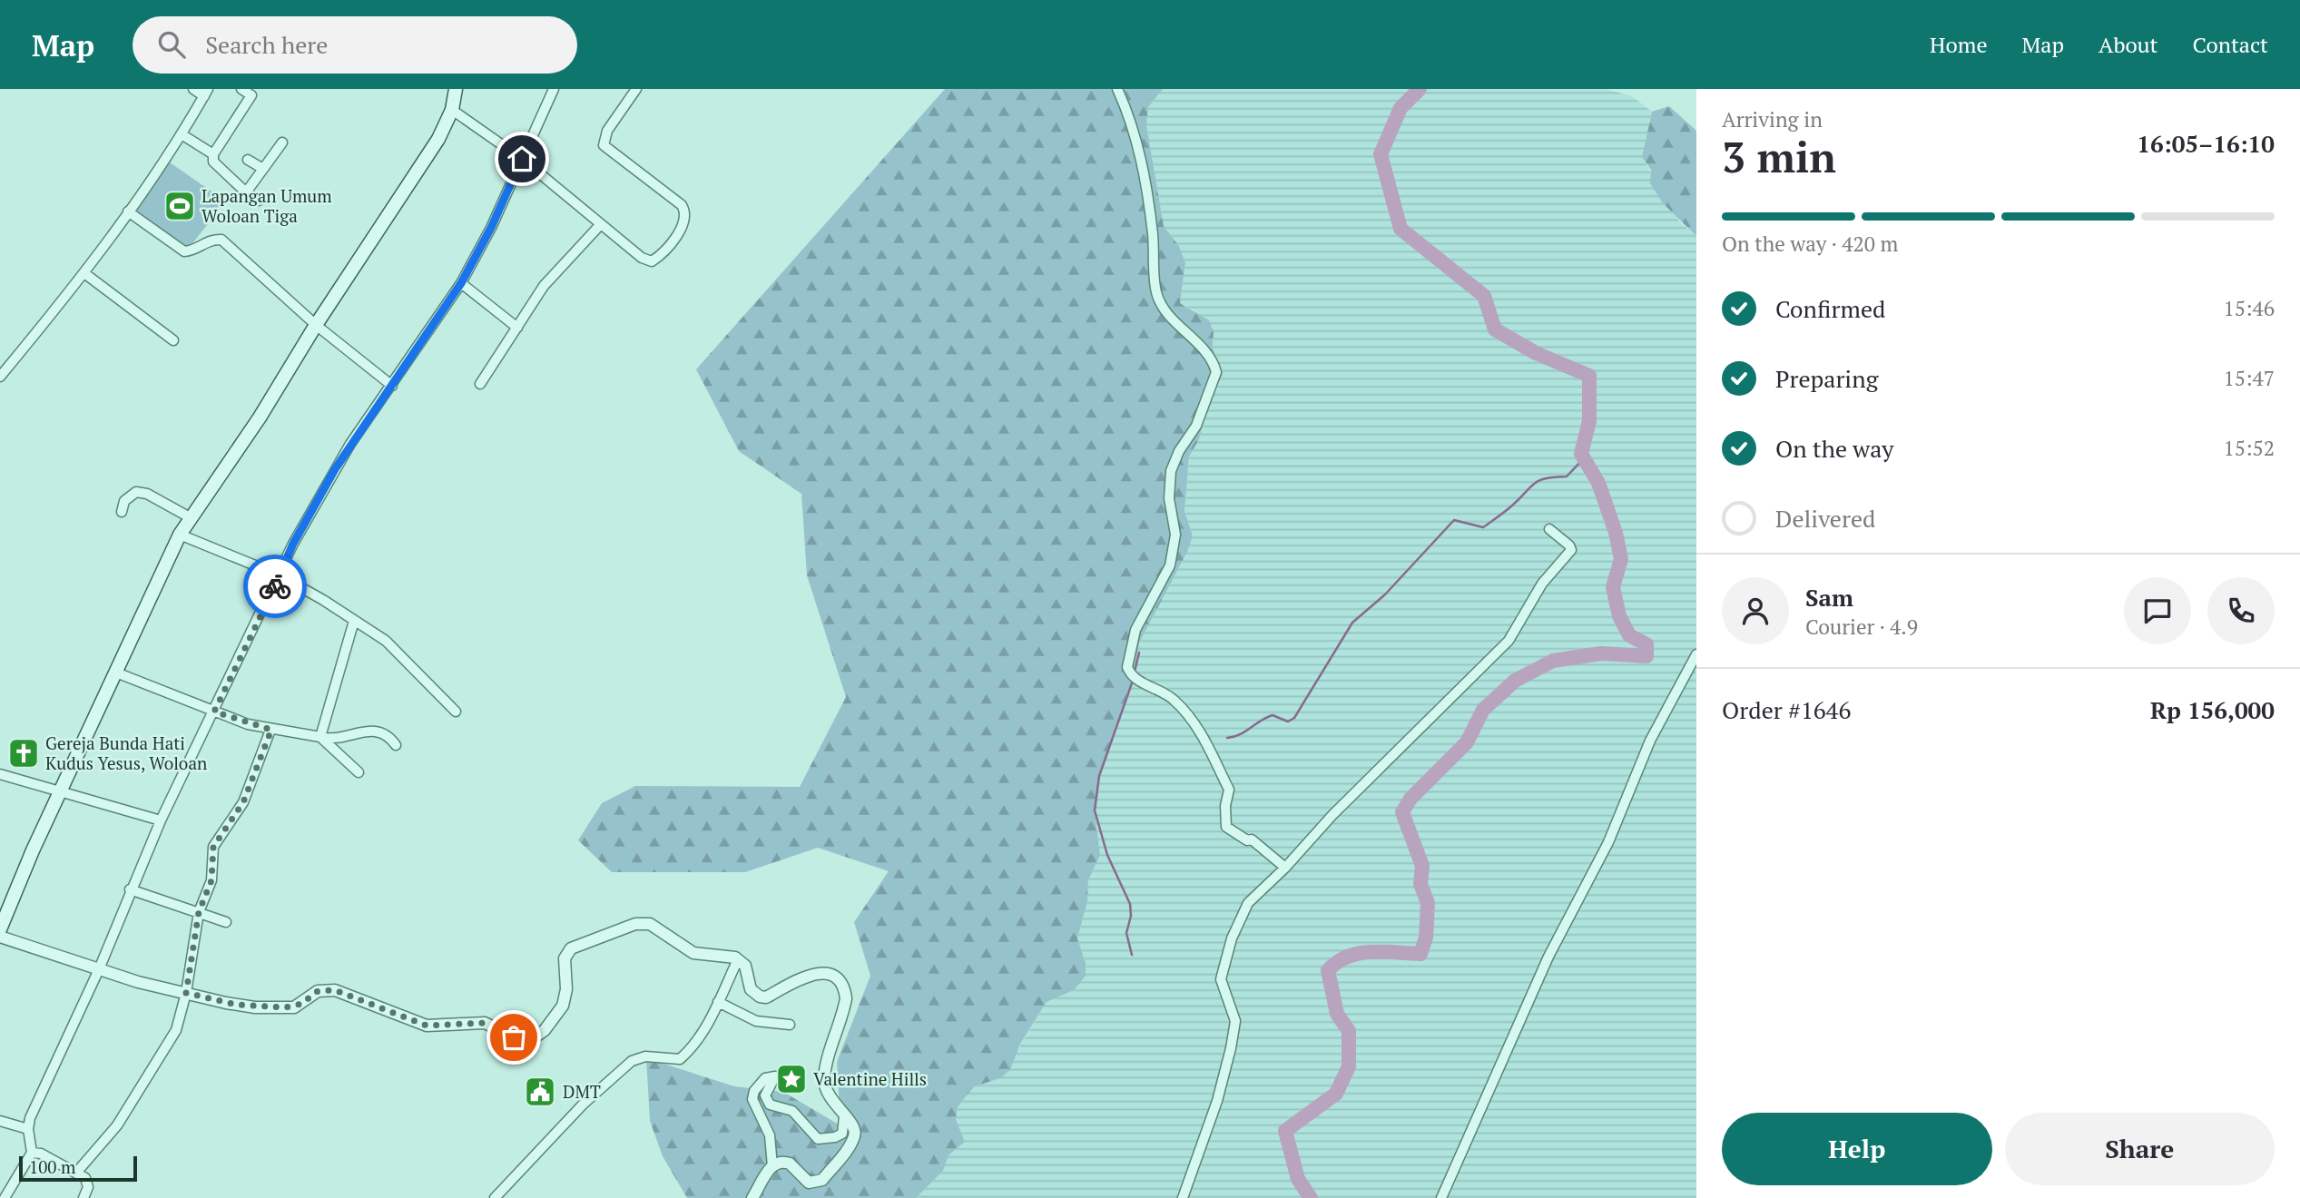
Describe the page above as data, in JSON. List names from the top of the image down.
{
  "places": {
    "sports": ["Lapangan Umum Woloan Tiga"],
    "church": ["Gereja Bunda Hati Kudus Yesus, Woloan"],
    "place": ["Valentine Hills"],
    "public building": ["DMT"]
  },
  "scale_bar": "100 m",
  "page": {
    "header": "Map",
    "search": "Search here",
    "nav": [
      "Home",
      "Map",
      "About",
      "Contact"
    ],
    "heading": ["3 min", "Arriving in", "16:05–16:10"],
    "panel": [
      "Sam",
      "Courier · 4.9",
      "Order #1646",
      "Rp 156,000"
    ],
    "bar": "On the way · 420 m",
    "list": [
      ["Confirmed", "15:46"],
      ["Preparing", "15:47"],
      ["On the way", "15:52"],
      "Delivered"
    ],
    "buttons": ["Help", "Share"],
    "scale": "100 m"
  }
}
